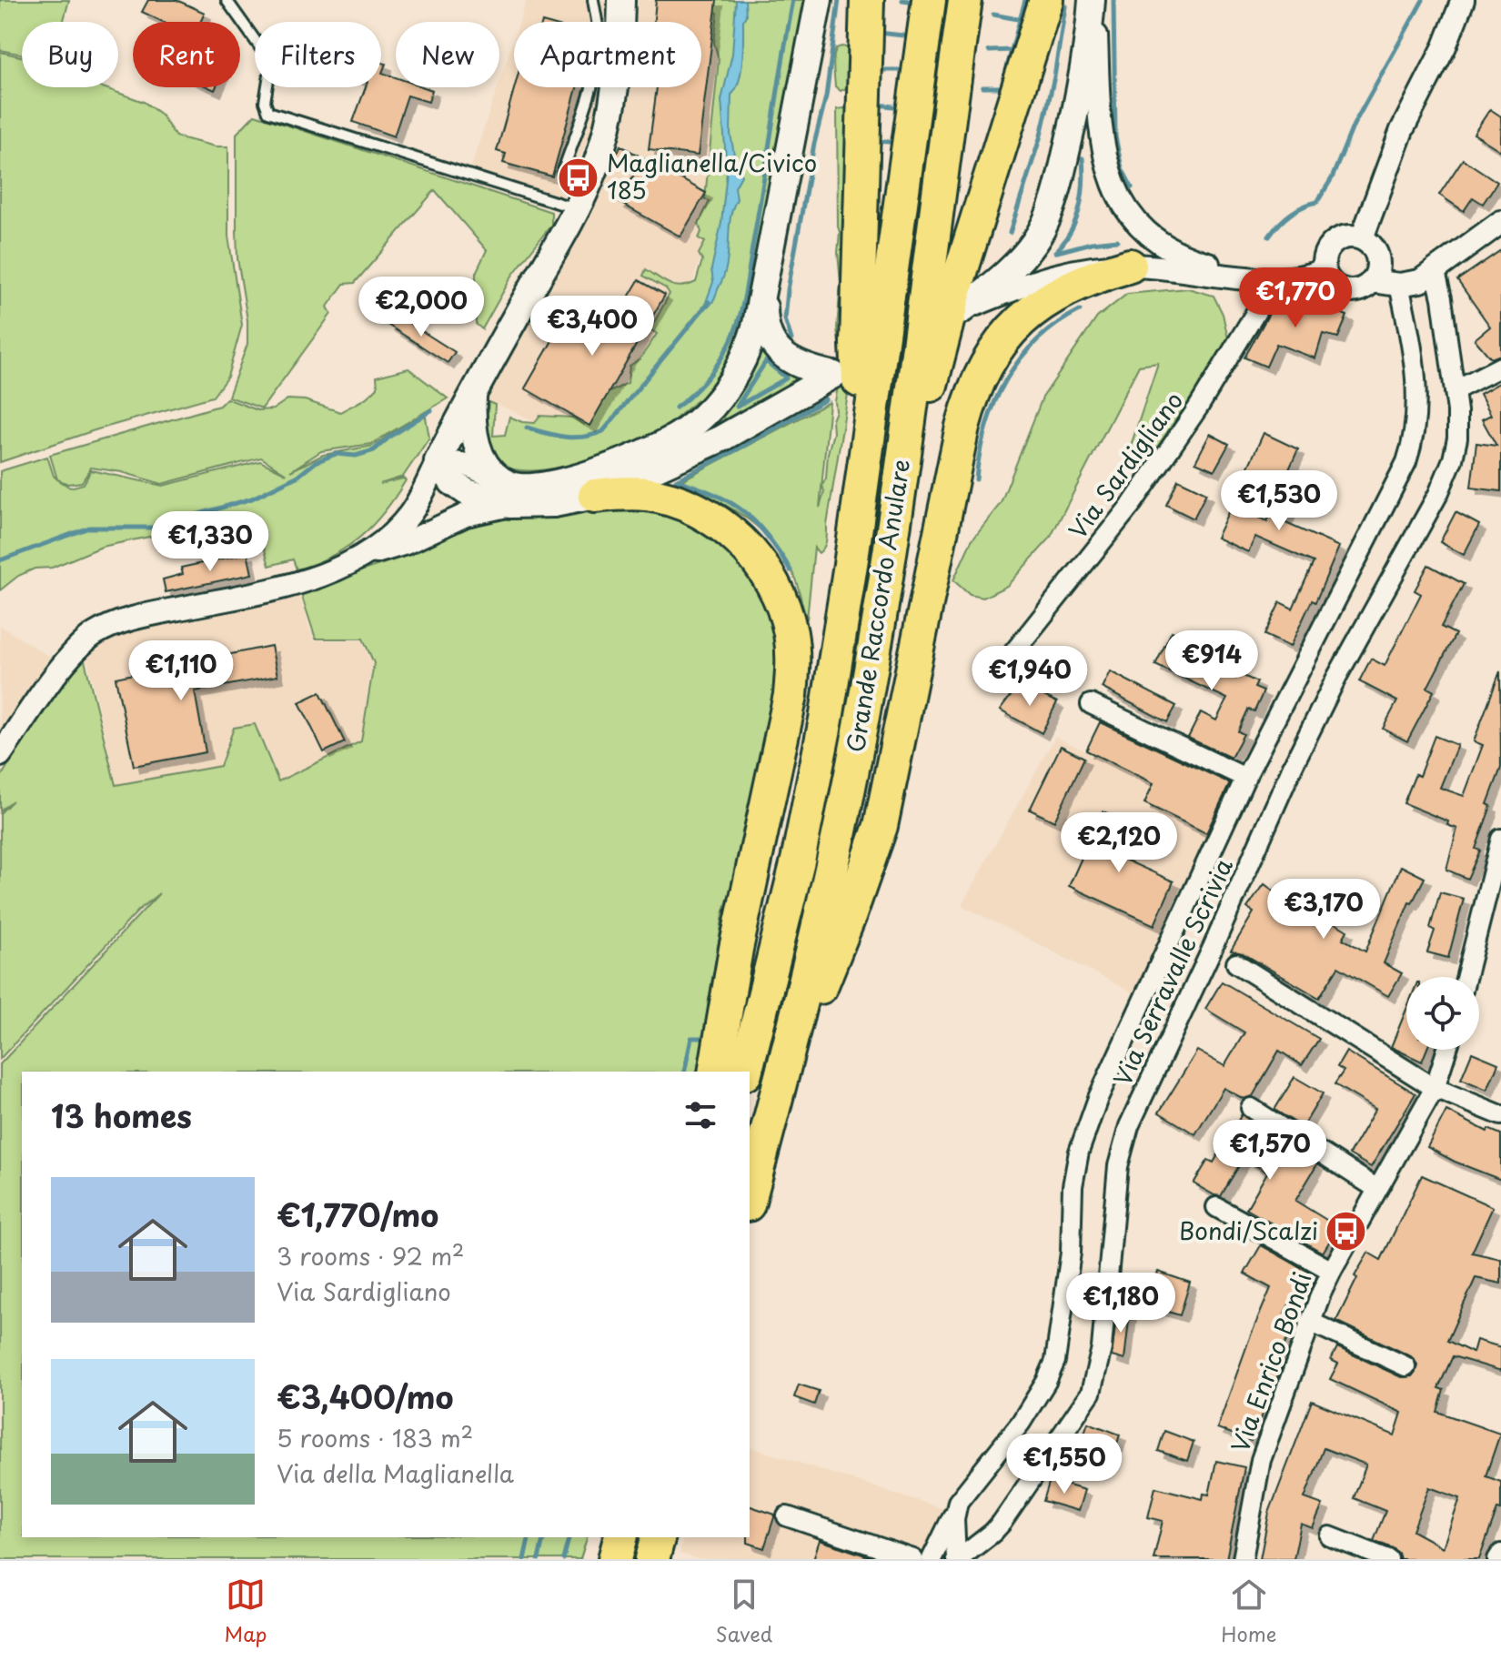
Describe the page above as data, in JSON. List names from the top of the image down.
{
  "streets": {
    "highway": ["Grande Raccordo Anulare"],
    "street": ["Via Sardigliano", "Via Serravalle Scrivia", "Via Enrico Bondi"]
  },
  "places": {
    "bus stop": ["Maglianella/Civico 185", "Bondi/Scalzi"]
  },
  "page": {
    "chip": [
      "Buy",
      "Rent",
      "Filters",
      "New",
      "Apartment"
    ],
    "price": [
      "€1,770",
      "€2,000",
      "€3,400",
      "€1,530",
      "€1,330",
      "€914",
      "€1,110",
      "€1,940",
      "€2,120",
      "€3,170",
      "€1,570",
      "€1,180",
      "€1,550"
    ],
    "heading": "13 homes",
    "list": [
      {
        "name": "€1,770/mo",
        "note": "3 rooms · 92 m² · Via Sardigliano"
      },
      {
        "name": "€3,400/mo",
        "note": "5 rooms · 183 m² · Via della Maglianella"
      }
    ],
    "tabs": ["Map", "Saved", "Home"]
  }
}
